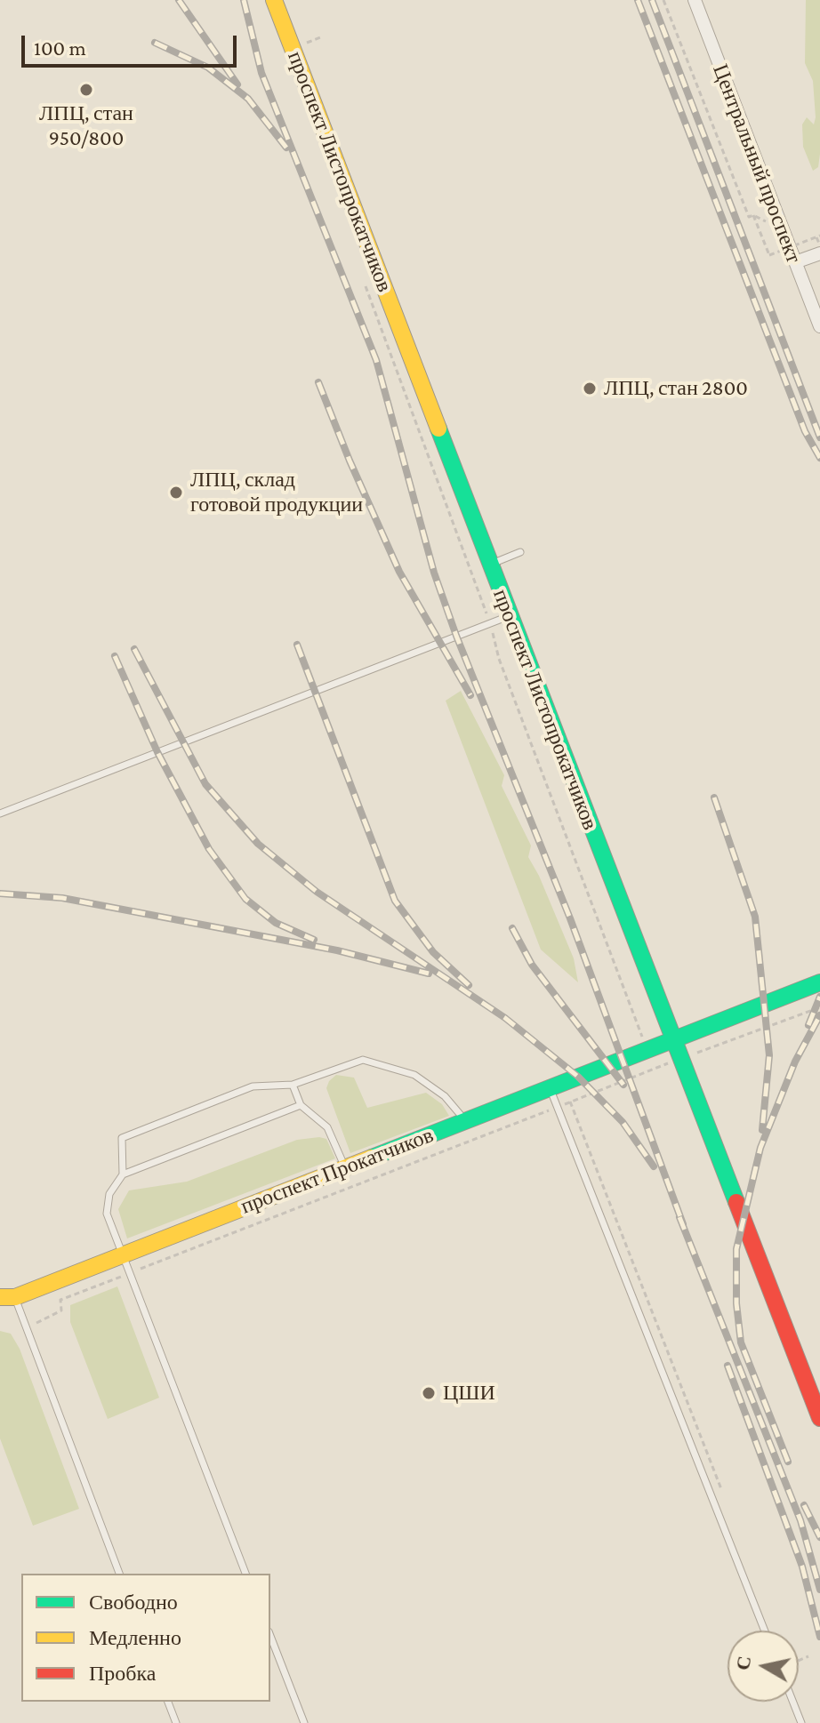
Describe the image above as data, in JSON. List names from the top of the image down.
{
  "streets": {
    "street": ["Центральный проспект", "проспект Листопрокатчиков", "проспект Прокатчиков"]
  },
  "crossings": [
    ["проспект Листопрокатчиков", "проспект Прокатчиков"]
  ],
  "places": [
    "ЛПЦ, стан 950/800",
    "ЛПЦ, стан 2800",
    "ЛПЦ, склад готовой продукции",
    "ЦШИ"
  ],
  "legend": ["Свободно", "Медленно", "Пробка"],
  "scale_bar": "100 m",
  "north": "left"
}
